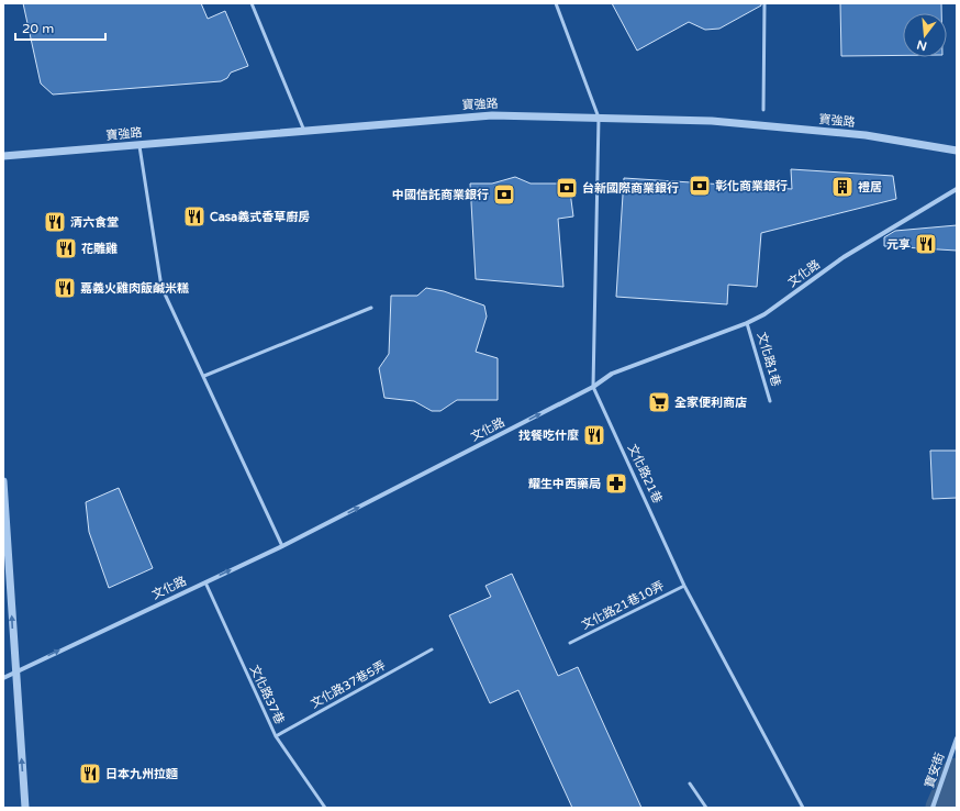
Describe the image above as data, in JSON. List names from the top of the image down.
{
  "streets": {
    "street": ["寶強路", "文化路", "寶安街"],
    "lane": [
      "文化路1巷",
      "文化路21巷",
      "文化路21巷10弄",
      "文化路37巷5弄",
      "文化路37巷"
    ]
  },
  "crossings": [
    ["寶強路", "文化路21巷"],
    ["文化路", "文化路1巷"],
    ["文化路", "文化路21巷"],
    ["文化路", "文化路37巷"],
    ["文化路21巷", "文化路21巷10弄"],
    ["文化路37巷5弄", "文化路37巷"]
  ],
  "one_way": ["文化路"],
  "places": {
    "bank": ["彰化商業銀行", "台新國際商業銀行", "中國信託商業銀行"],
    "building": ["禮居"],
    "restaurant": [
      "Casa義式香草廚房",
      "清六食堂",
      "元享",
      "花雕雞",
      "嘉義火雞肉飯鹹米糕",
      "找餐吃什麼",
      "日本九州拉麵"
    ],
    "supermarket": ["全家便利商店"],
    "pharmacy": ["耀生中西藥局"]
  },
  "scale_bar": "20 m",
  "north": "bottom"
}
